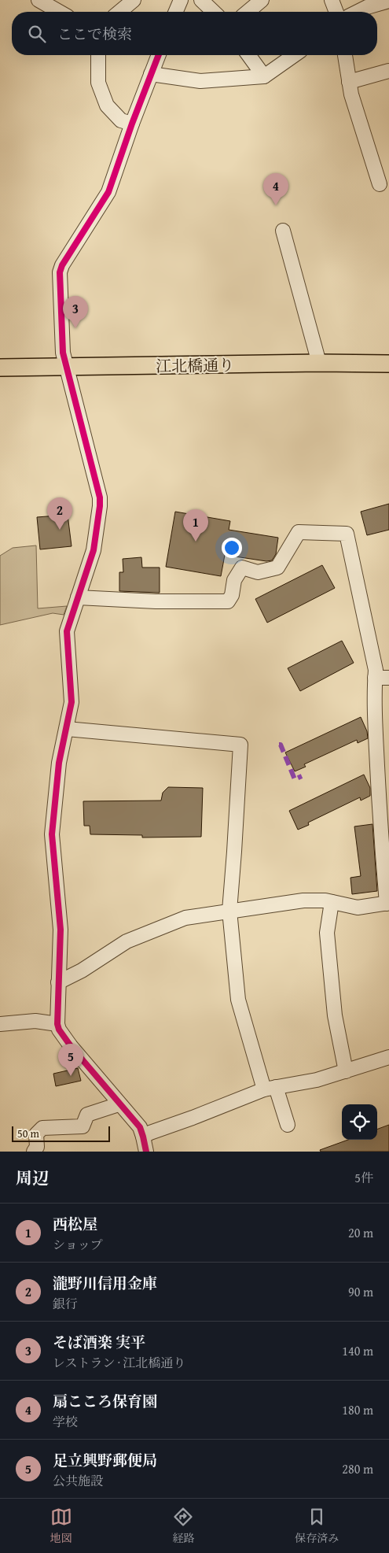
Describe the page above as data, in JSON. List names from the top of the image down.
{
  "streets": {
    "main road": ["江北橋通り"]
  },
  "scale_bar": "50 m",
  "page": {
    "search": "ここで検索",
    "pins": [
      "4",
      "3",
      "2",
      "1",
      "5"
    ],
    "scale": "50 m",
    "heading": ["周辺", "5件"],
    "list": [
      {
        "mark": "1",
        "name": "西松屋",
        "note": "ショップ",
        "value": "20 m"
      },
      {
        "mark": "2",
        "name": "瀧野川信用金庫",
        "note": "銀行",
        "value": "90 m"
      },
      {
        "mark": "3",
        "name": "そば酒楽 実平",
        "note": "レストラン · 江北橋通り",
        "value": "140 m"
      },
      {
        "mark": "4",
        "name": "扇こころ保育園",
        "note": "学校",
        "value": "180 m"
      },
      {
        "mark": "5",
        "name": "足立興野郵便局",
        "note": "公共施設",
        "value": "280 m"
      }
    ],
    "nav": ["地図", "経路", "保存済み"]
  }
}
